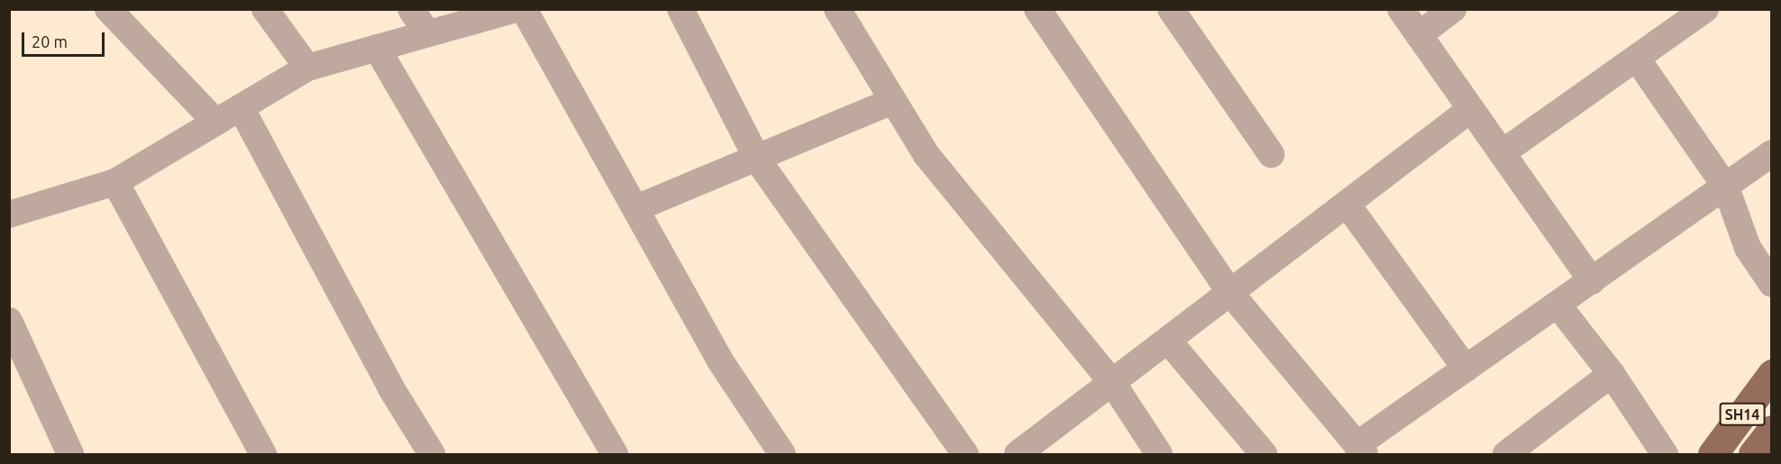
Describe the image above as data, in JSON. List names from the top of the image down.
{
  "streets": {
    "main road": ["SH14"]
  },
  "scale_bar": "20 m"
}
